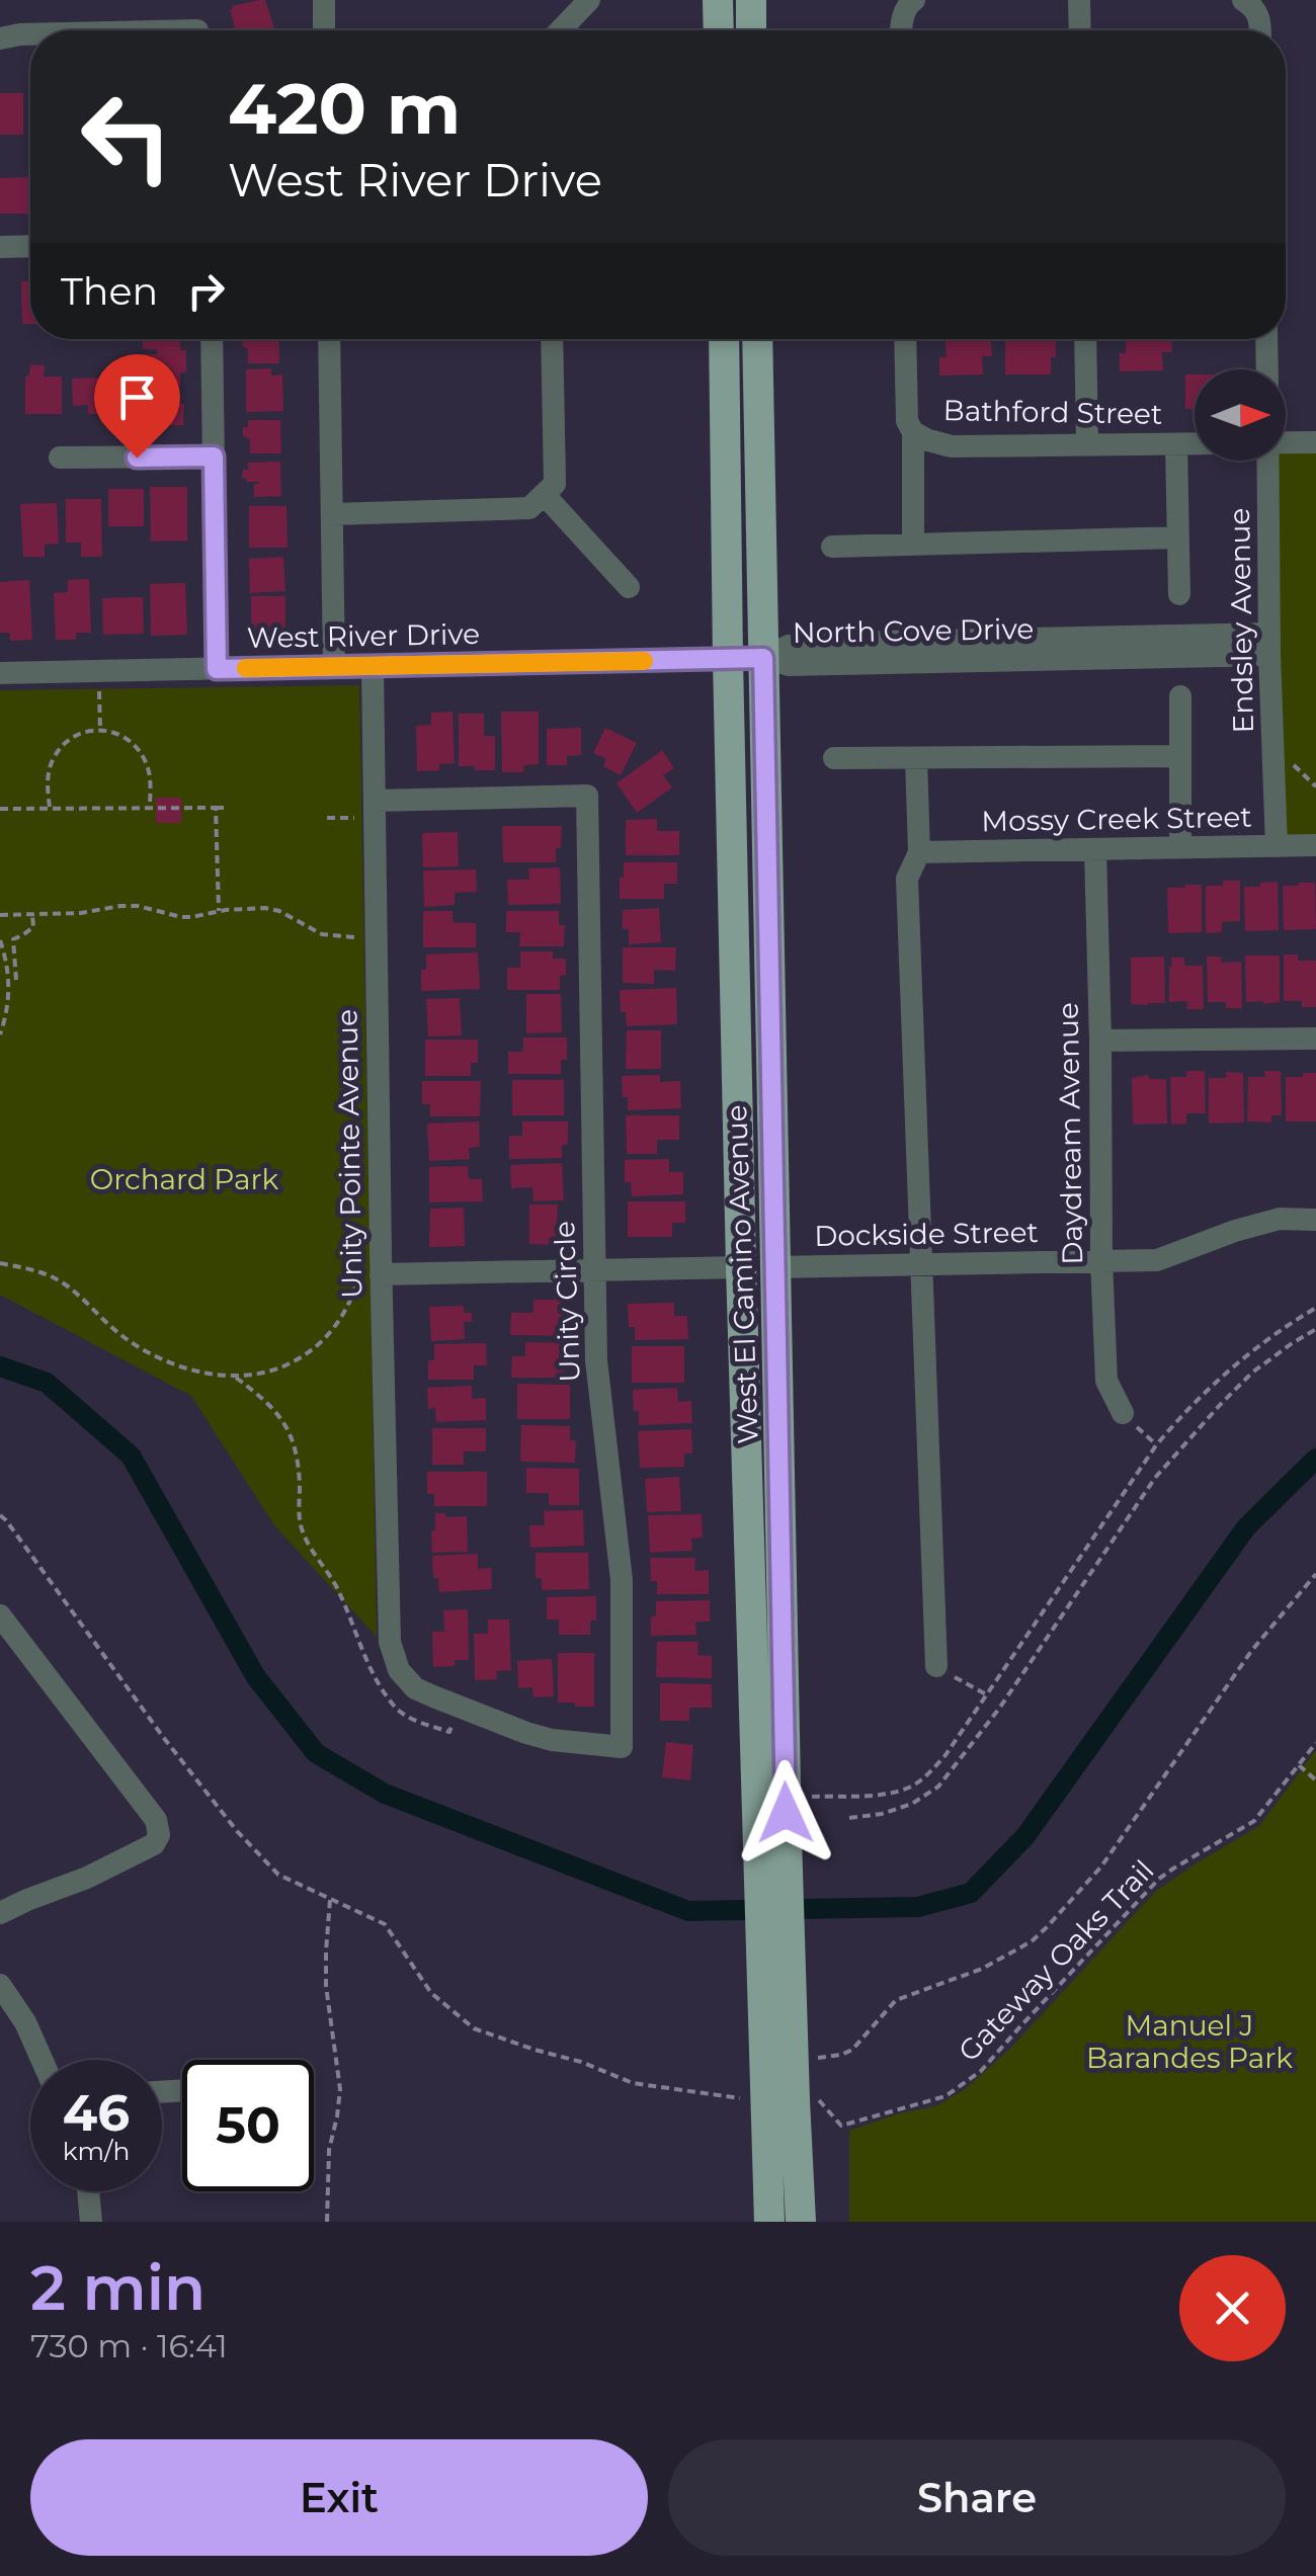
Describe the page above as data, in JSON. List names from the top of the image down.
{
  "streets": {
    "main road": ["West El Camino Avenue"],
    "street": [
      "Bathford Street",
      "Endsley Avenue",
      "North Cove Drive",
      "West River Drive",
      "Mossy Creek Street",
      "Daydream Avenue",
      "Unity Pointe Avenue",
      "Dockside Street",
      "Unity Circle"
    ],
    "path": ["Gateway Oaks Trail"]
  },
  "crossings": [
    ["Endsley Avenue", "North Cove Drive"],
    ["Endsley Avenue", "Mossy Creek Street"],
    ["North Cove Drive", "West River Drive"],
    ["North Cove Drive", "West El Camino Avenue"],
    ["West River Drive", "Unity Pointe Avenue"],
    ["West River Drive", "West El Camino Avenue"],
    ["Mossy Creek Street", "Daydream Avenue"],
    ["Daydream Avenue", "Dockside Street"],
    ["Unity Pointe Avenue", "Unity Circle"],
    ["Dockside Street", "West El Camino Avenue"],
    ["West El Camino Avenue", "Gateway Oaks Trail"]
  ],
  "parks": ["Orchard Park", "Manuel J Barandes Park"],
  "north": "right",
  "page": {
    "turn": ["420 m", "West River Drive"],
    "then": "Then",
    "speed": "46 km/h",
    "limit": "50",
    "heading": ["2 min", "730 m · 16:41"],
    "buttons": ["Exit", "Share"]
  }
}
